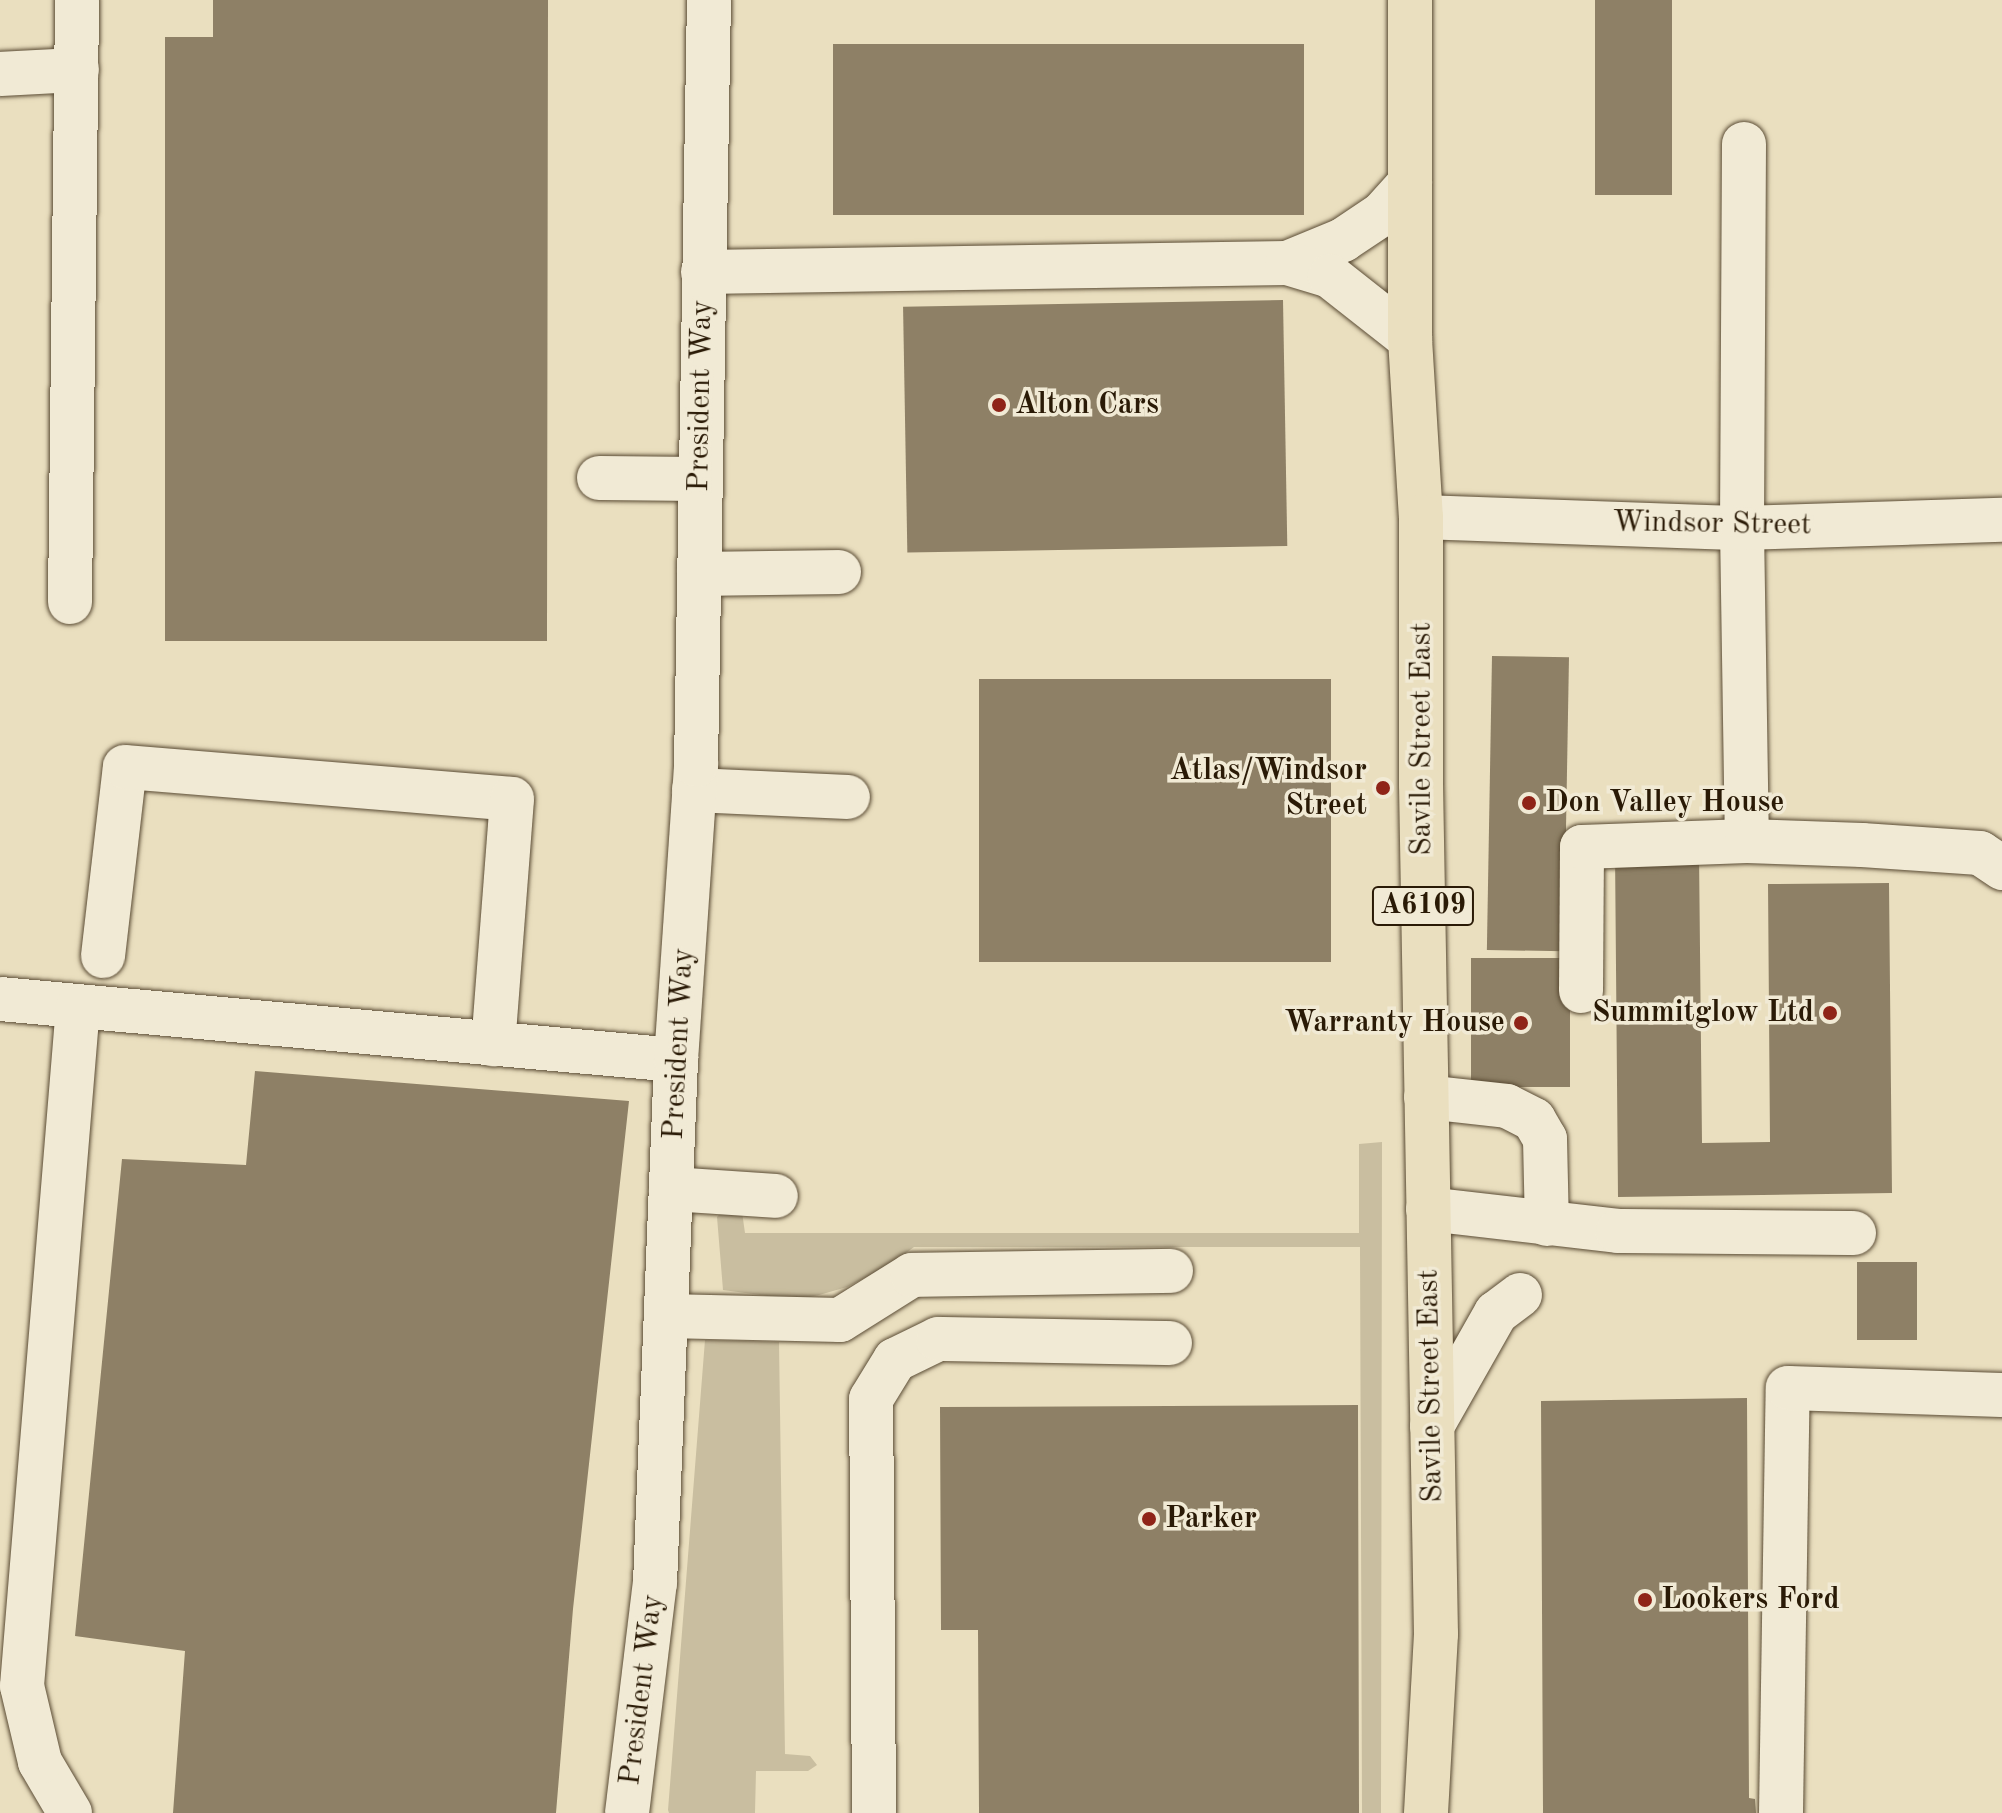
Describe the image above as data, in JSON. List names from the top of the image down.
{
  "streets": {
    "main road": ["Savile Street East", "A6109"],
    "street": ["President Way", "Windsor Street"]
  },
  "crossings": [
    ["President Way", "Savile Street East"],
    ["Windsor Street", "Savile Street East"]
  ],
  "places": [
    "Alton Cars",
    "Atlas/Windsor Street",
    "Don Valley House",
    "Summitglow Ltd",
    "Warranty House",
    "Parker",
    "Lookers Ford"
  ]
}
